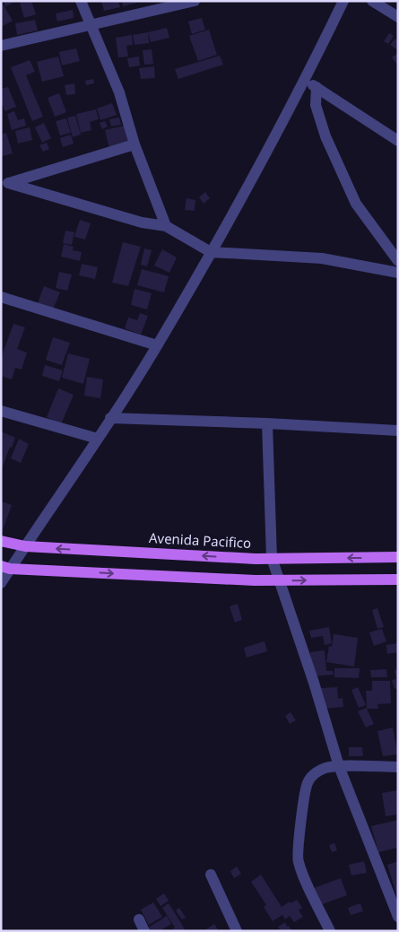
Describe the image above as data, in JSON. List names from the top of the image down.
{
  "streets": {
    "main road": ["Avenida Pacifico"]
  }
}
